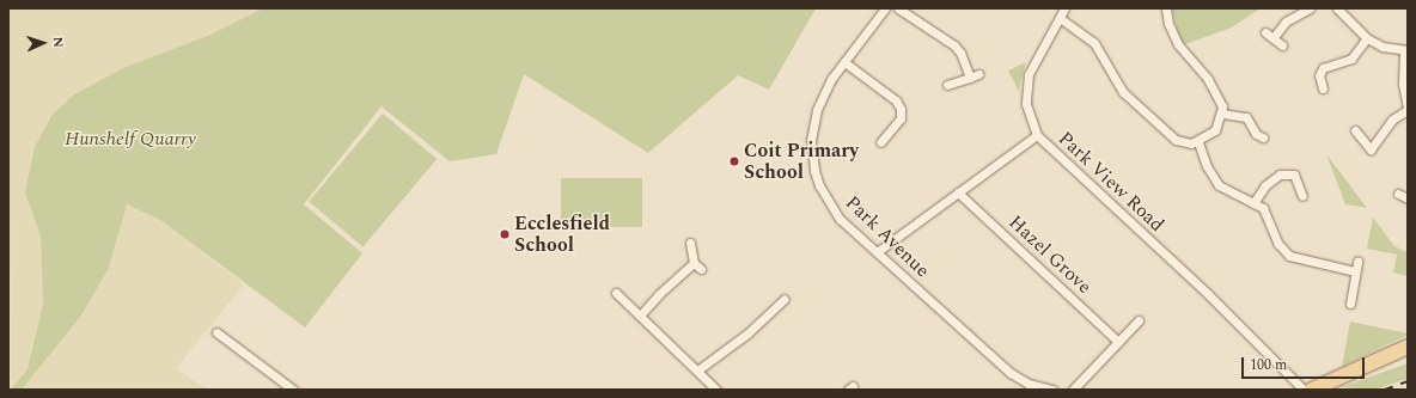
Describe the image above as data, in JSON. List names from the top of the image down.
{
  "streets": {
    "street": ["Park View Road", "Park Avenue", "Hazel Grove"]
  },
  "crossings": [
    ["Park View Road", "Park Avenue"],
    ["Park View Road", "Hazel Grove"]
  ],
  "parks": ["Hunshelf Quarry"],
  "places": ["Coit Primary School", "Ecclesfield School"],
  "scale_bar": "100 m",
  "north": "right"
}
